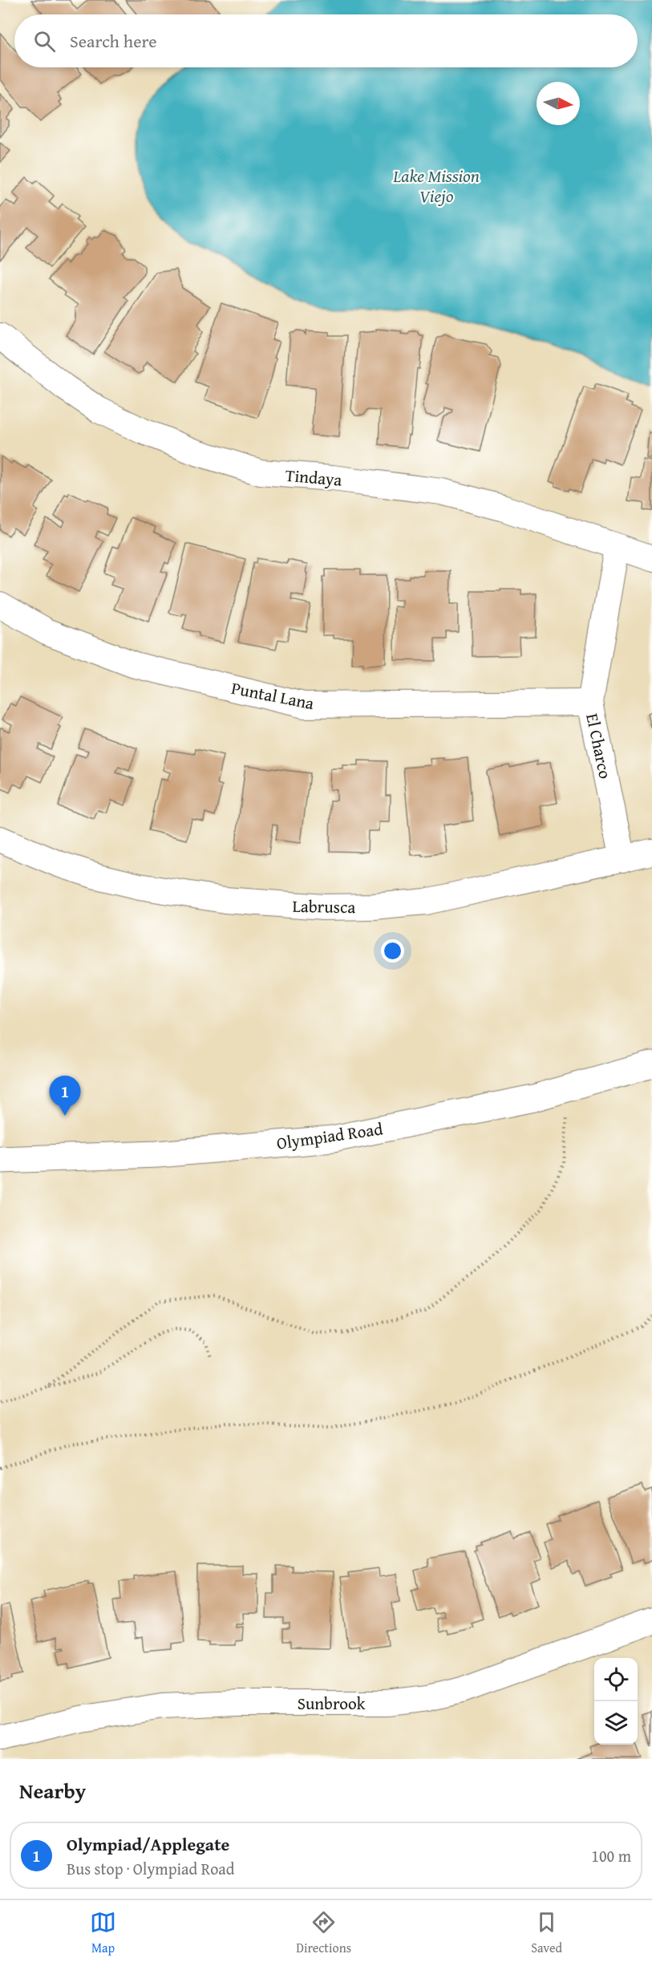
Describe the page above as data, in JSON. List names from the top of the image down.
{
  "streets": {
    "main road": ["Olympiad Road"],
    "street": [
      "Tindaya",
      "Puntal Lana",
      "El Charco",
      "Labrusca",
      "Sunbrook"
    ]
  },
  "crossings": [
    ["Tindaya", "El Charco"],
    ["Puntal Lana", "El Charco"],
    ["El Charco", "Labrusca"]
  ],
  "water": ["Lake Mission Viejo"],
  "north": "right",
  "page": {
    "search": "Search here",
    "pins": "1",
    "heading": "Nearby",
    "list": [
      {
        "mark": "1",
        "name": "Olympiad/Applegate",
        "note": "Bus stop · Olympiad Road",
        "value": "100 m"
      }
    ],
    "nav": ["Map", "Directions", "Saved"]
  }
}
